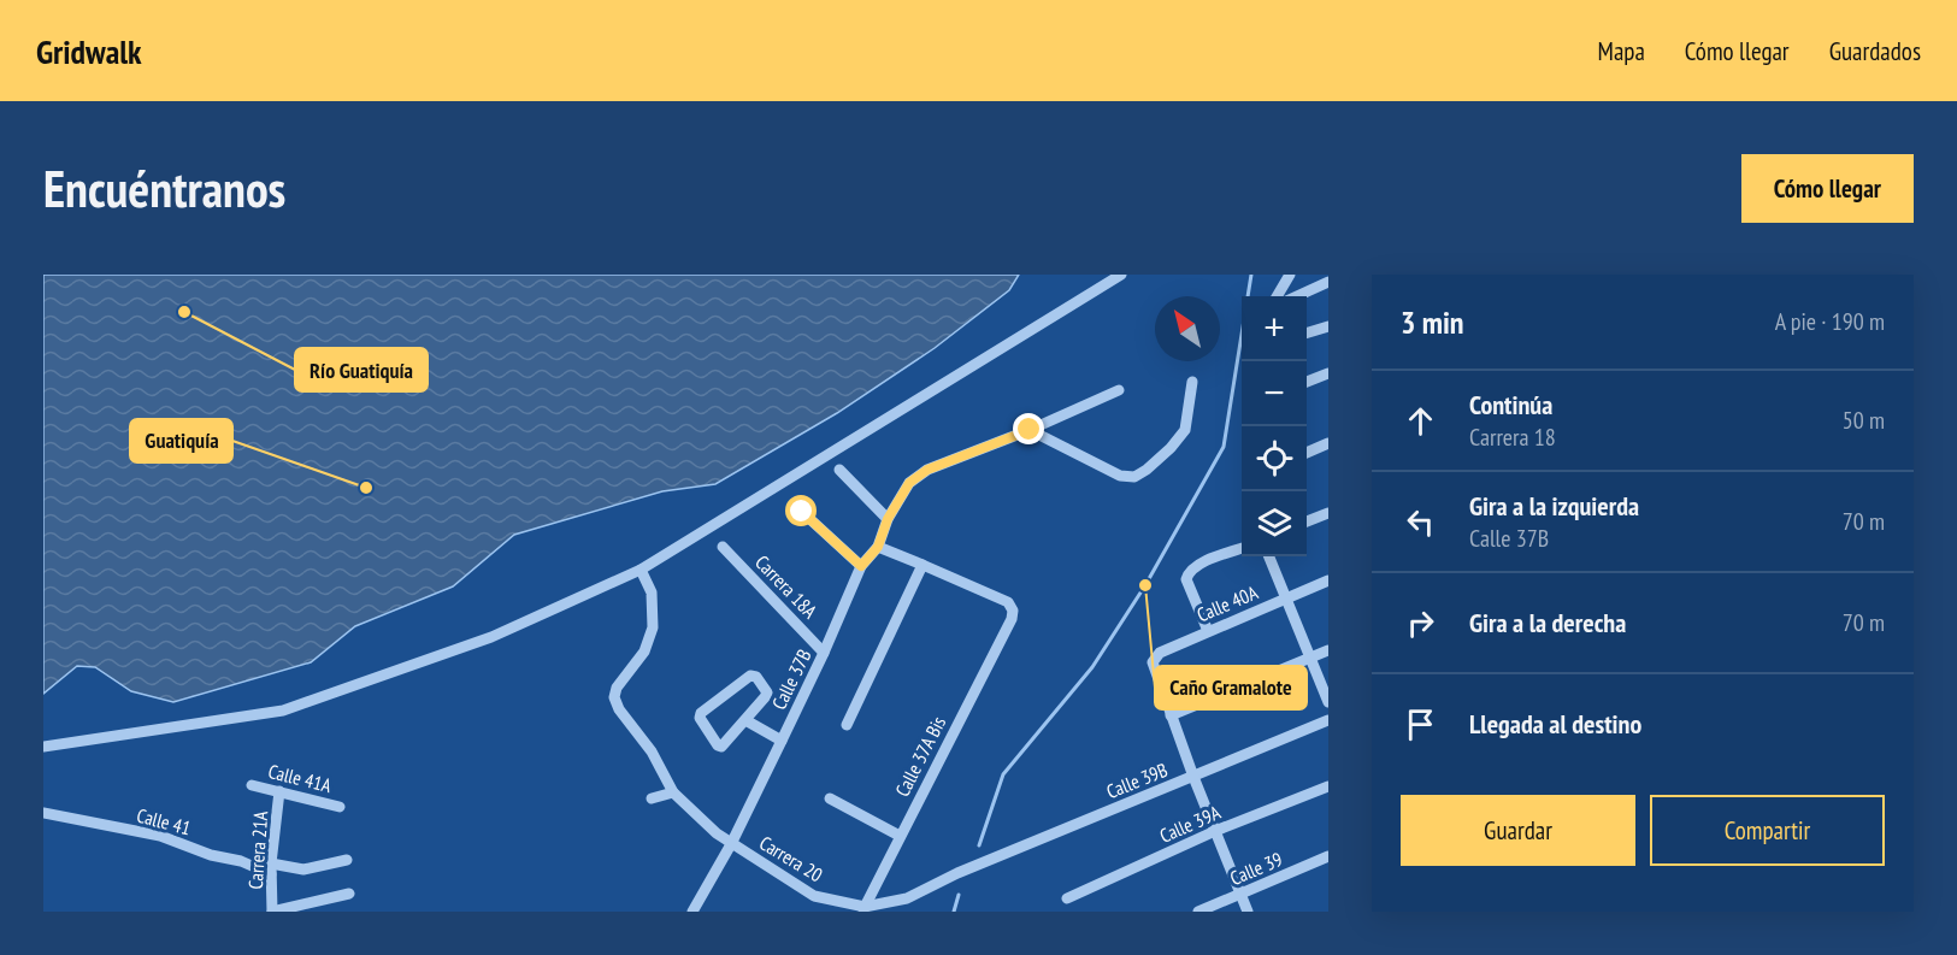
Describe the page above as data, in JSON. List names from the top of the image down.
{
  "streets": {
    "street": [
      "Carrera 18A",
      "Calle 40A",
      "Calle 37B",
      "Calle 37A Bis",
      "Calle 41A",
      "Calle 39B",
      "Calle 41",
      "Calle 39A",
      "Carrera 21A",
      "Carrera 20",
      "Calle 39"
    ]
  },
  "crossings": [
    ["Carrera 18A", "Calle 37B"],
    ["Calle 37B", "Carrera 20"],
    ["Calle 37A Bis", "Carrera 20"],
    ["Calle 41A", "Carrera 21A"],
    ["Calle 39B", "Carrera 20"],
    ["Calle 41", "Carrera 21A"]
  ],
  "places": ["Río Guatiquía", "Guatiquía", "Caño Gramalote"],
  "north": "top left",
  "page": {
    "header": "Gridwalk",
    "nav": ["Mapa", "Cómo llegar", "Guardados"],
    "buttons": [
      "Cómo llegar",
      ["Guardar", "Compartir"]
    ],
    "title": "Encuéntranos",
    "heading": ["3 min", "A pie · 190 m"],
    "map_buttons": ["+", "−"],
    "list": [
      ["Continúa", "Carrera 18", "50 m"],
      ["Gira a la izquierda", "Calle 37B", "70 m"],
      ["Gira a la derecha", "70 m"],
      "Llegada al destino"
    ]
  }
}
